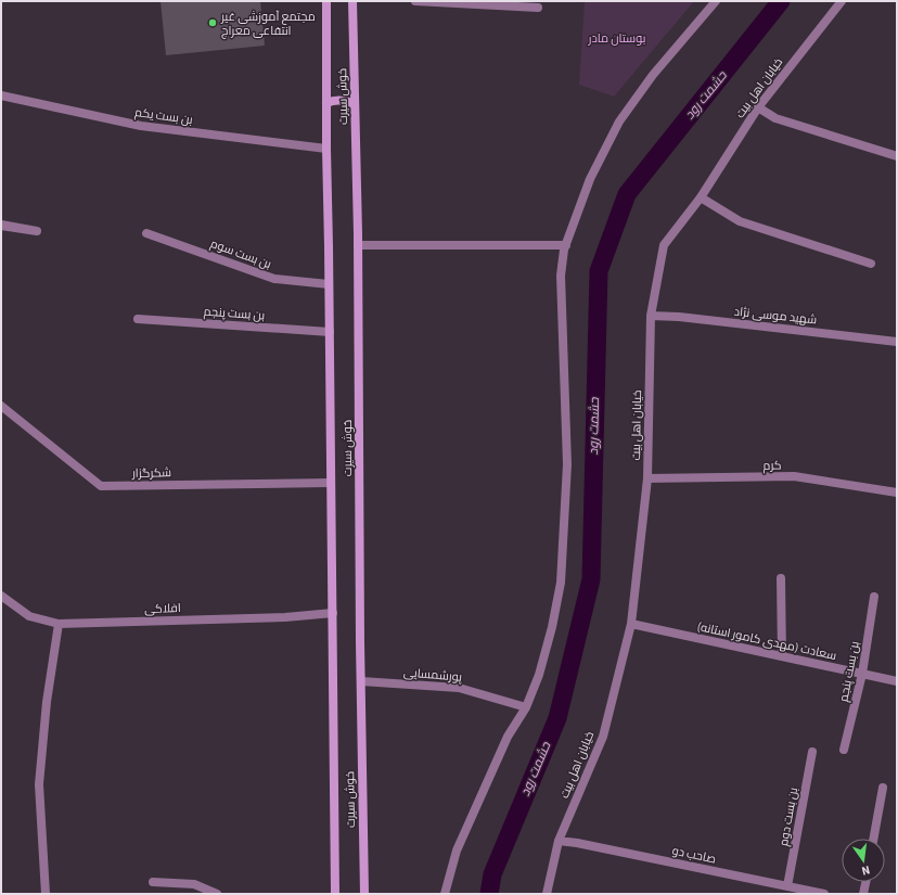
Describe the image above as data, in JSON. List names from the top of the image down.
{
  "streets": {
    "main road": ["خوش سیرت"],
    "street": [
      "خیابان اهل بیت",
      "بن بست یکم",
      "بن بست سوم",
      "بن بست پنجم",
      "شهید موسی نژاد",
      "کرم",
      "شکرگزار",
      "افلاکی",
      "سعادت (مهدی کامور استانه)",
      "پورشمسایی",
      "بن بست دوم",
      "صاحب دو"
    ]
  },
  "crossings": [
    ["خیابان اهل بیت", "شهید موسی نژاد"],
    ["خیابان اهل بیت", "کرم"],
    ["خیابان اهل بیت", "سعادت (مهدی کامور استانه)"],
    ["خیابان اهل بیت", "صاحب دو"],
    ["خوش سیرت", "بن بست یکم"],
    ["خوش سیرت", "بن بست سوم"],
    ["خوش سیرت", "بن بست پنجم"],
    ["خوش سیرت", "شکرگزار"],
    ["خوش سیرت", "افلاکی"],
    ["خوش سیرت", "پورشمسایی"],
    ["بن بست پنجم", "سعادت (مهدی کامور استانه)"],
    ["بن بست دوم", "صاحب دو"]
  ],
  "water": ["حشمت رود"],
  "parks": ["بوستان مادر"],
  "places": ["مجتمع آموزشی غیر انتفاعی معراج"],
  "north": "bottom"
}
